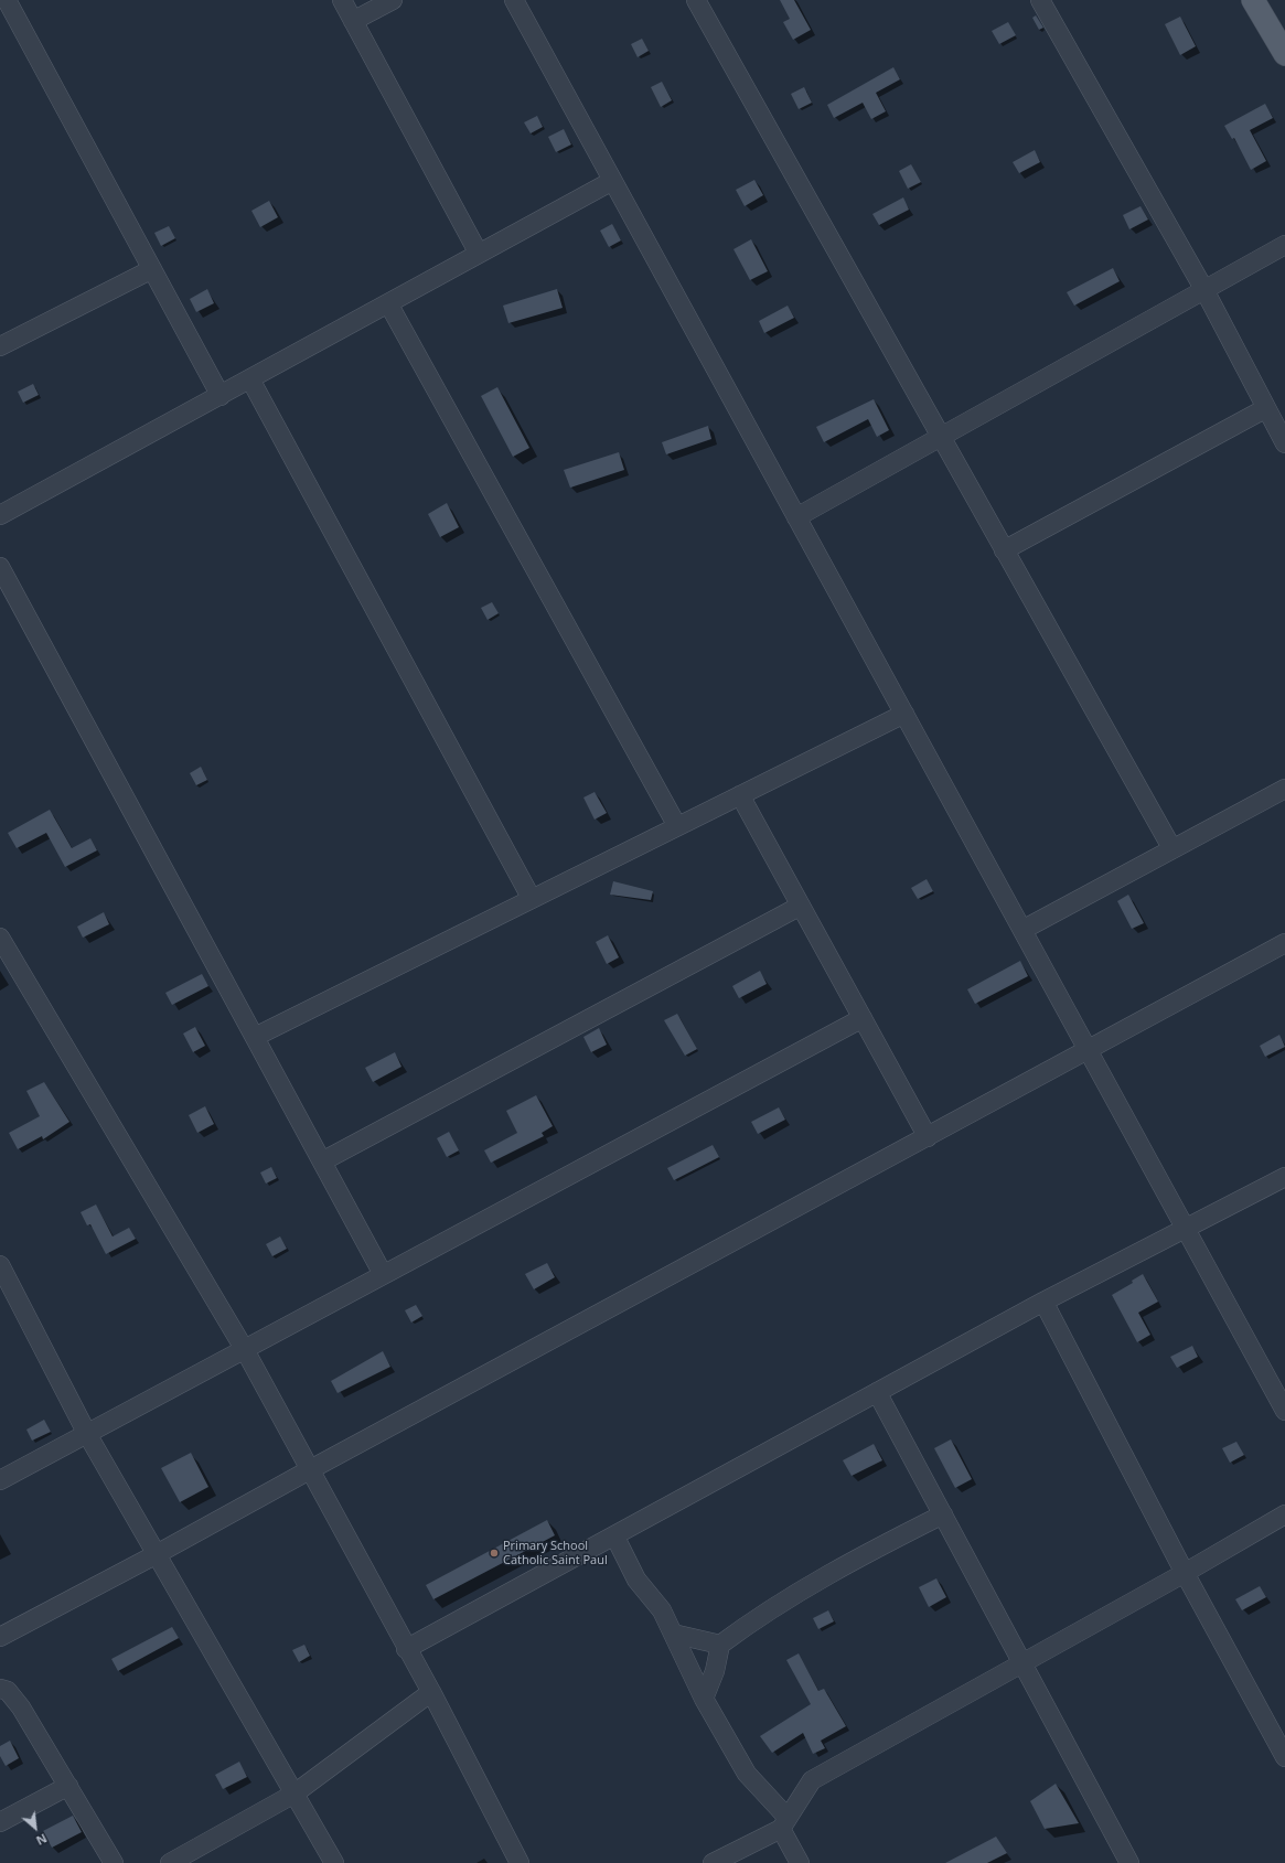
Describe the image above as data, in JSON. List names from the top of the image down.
{
  "places": ["Primary School Catholic Saint Paul"],
  "north": "bottom right"
}
